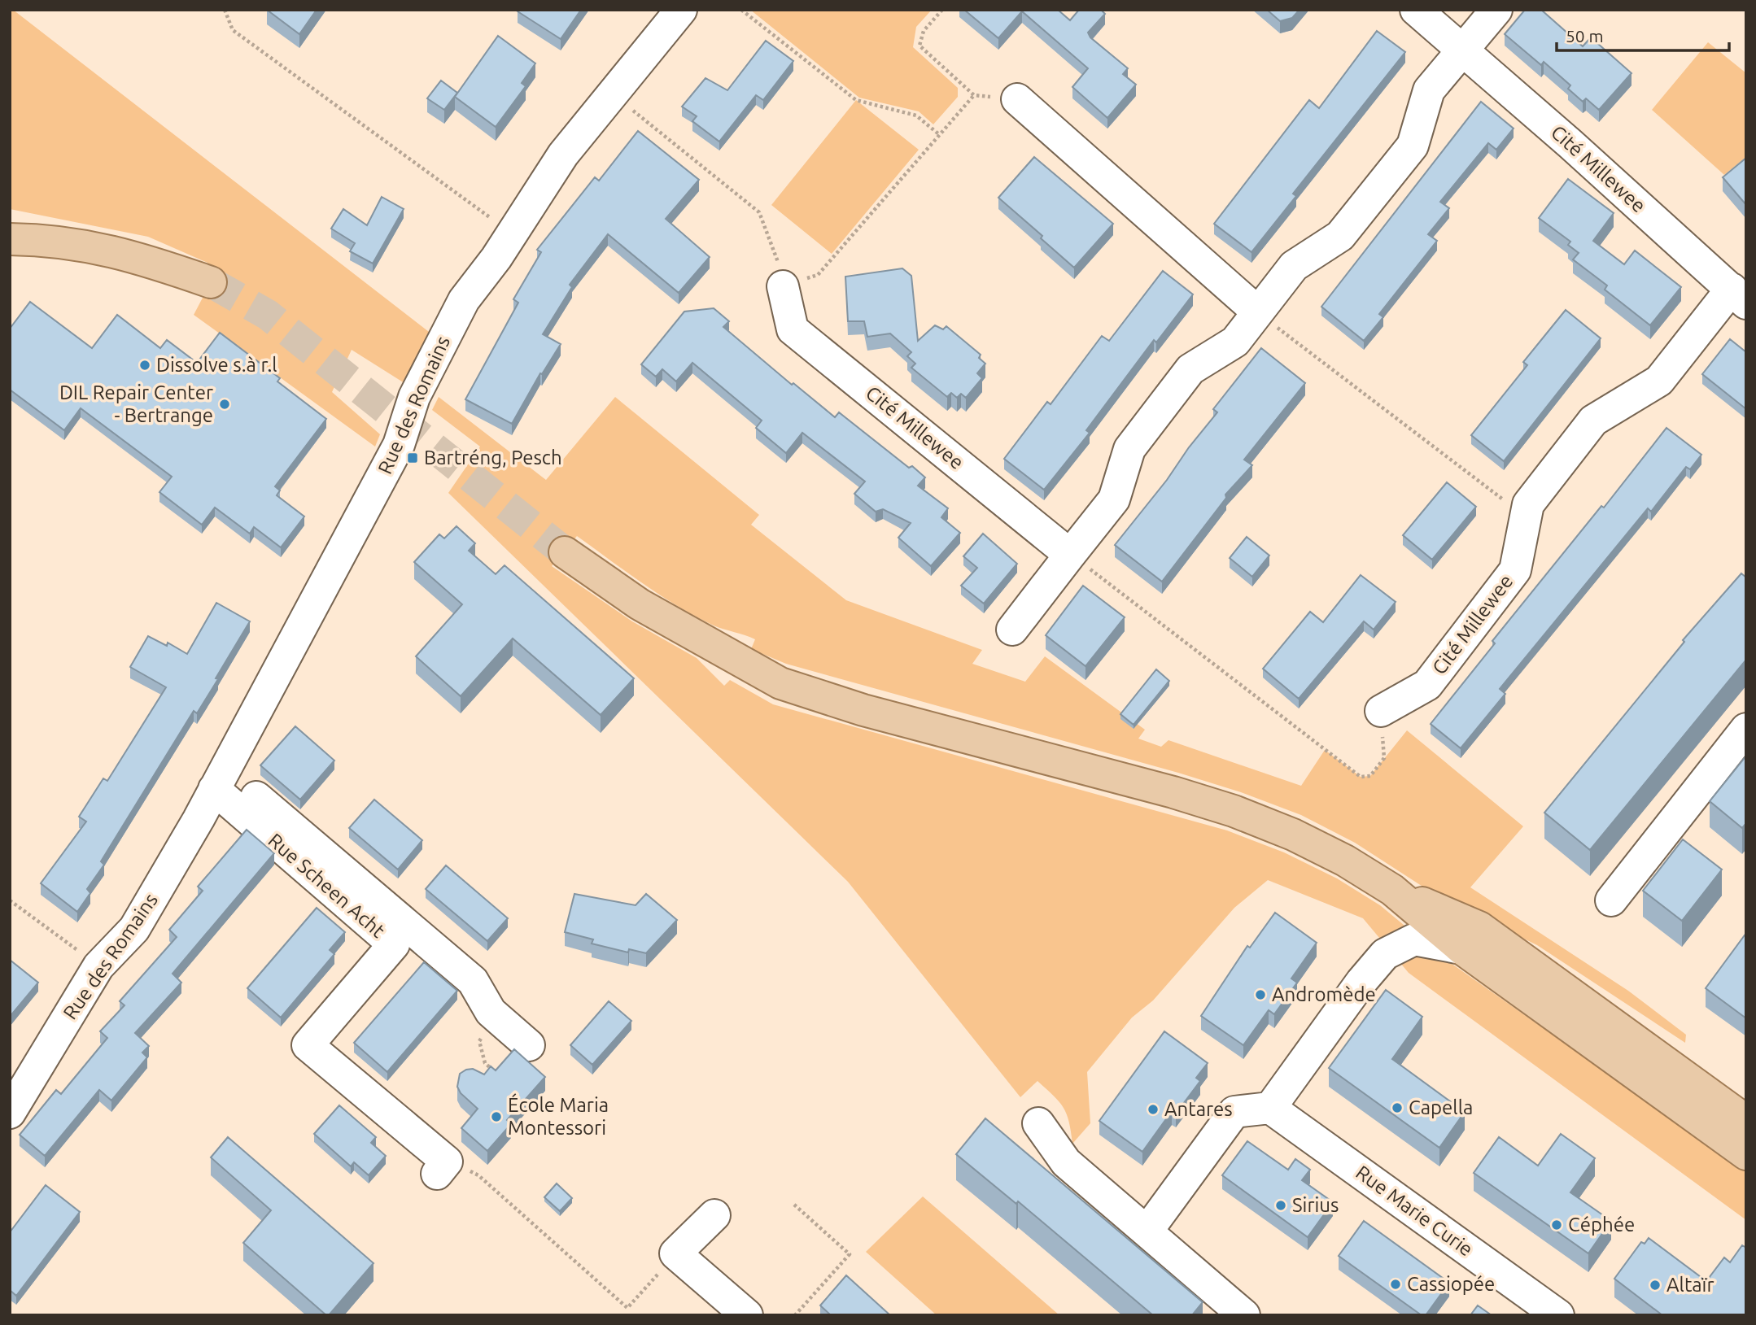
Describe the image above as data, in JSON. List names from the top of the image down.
{
  "streets": {
    "street": [
      "Cité Millewee",
      "Rue des Romains",
      "Rue Scheen Acht",
      "Rue Marie Curie"
    ]
  },
  "crossings": [
    ["Rue des Romains", "Rue Scheen Acht"]
  ],
  "places": {
    "other": [
      "Dissolve s.à r.l",
      "DIL Repair Center - Bertrange",
      "Andromède",
      "Capella",
      "Antares",
      "École Maria Montessori",
      "Sirius",
      "Céphée",
      "Cassiopée",
      "Altaïr"
    ],
    "transit": ["Bartréng, Pesch"]
  },
  "scale_bar": "50 m"
}
